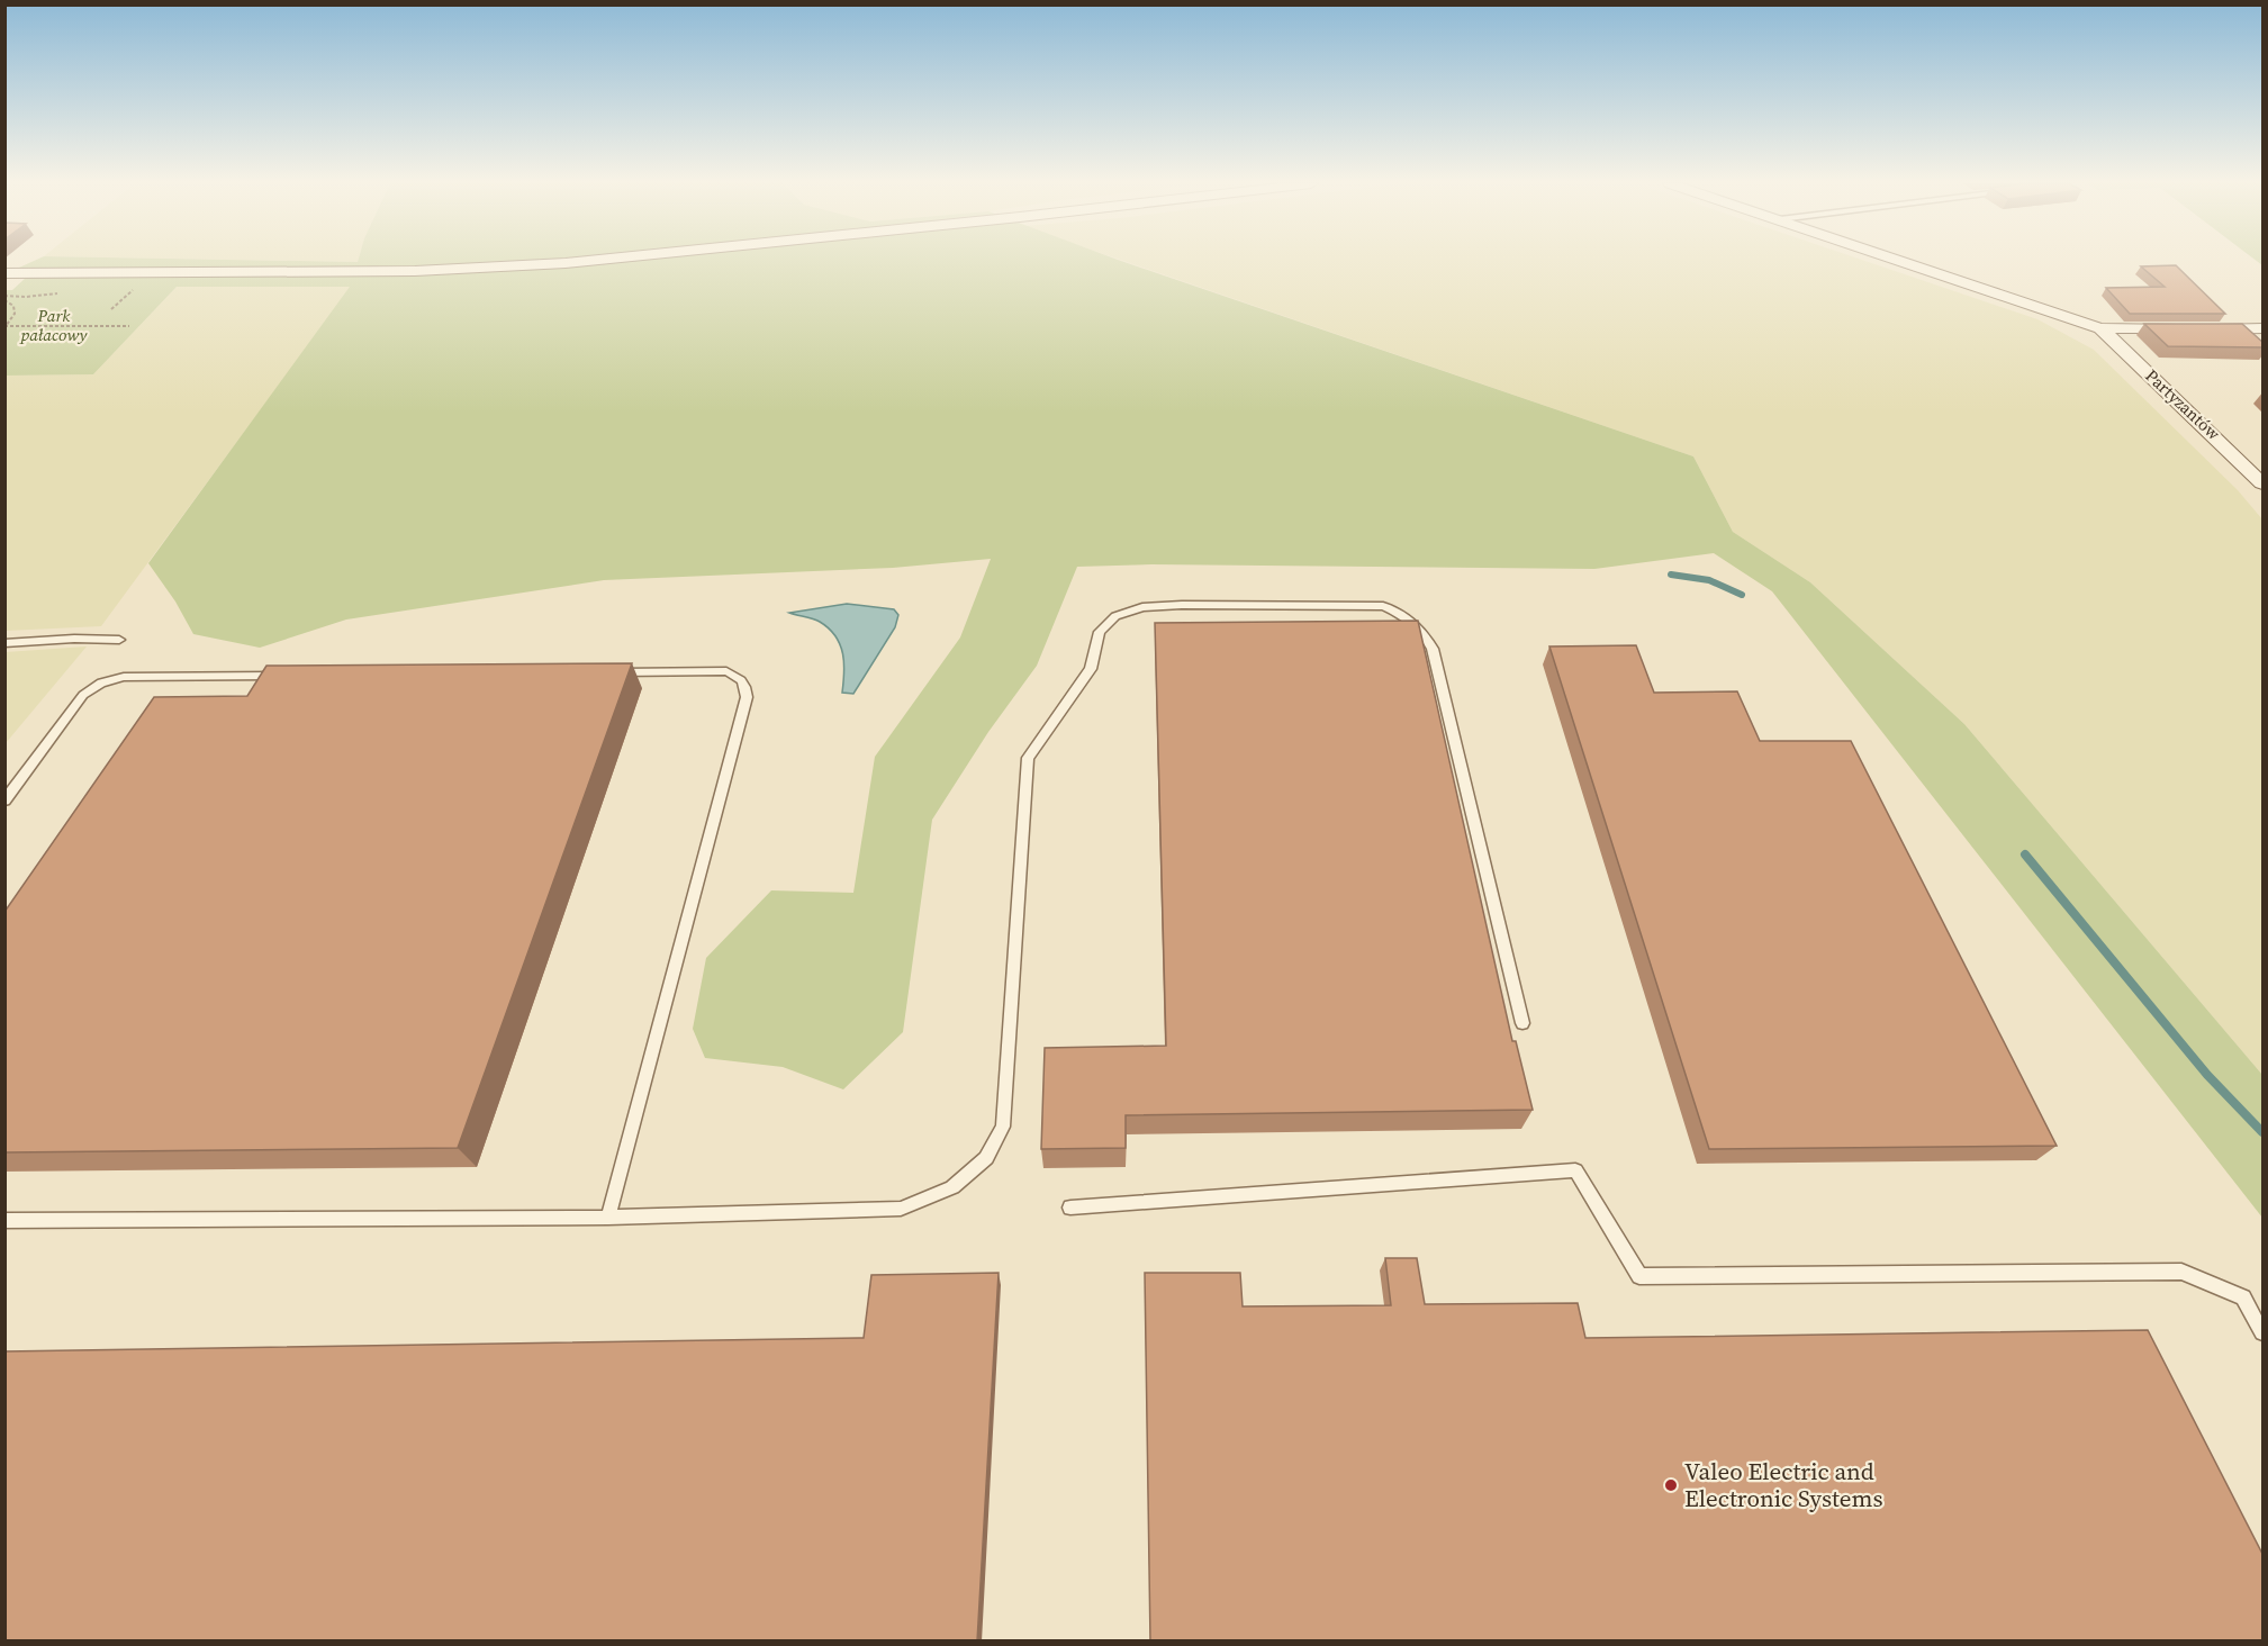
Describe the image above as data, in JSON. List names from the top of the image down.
{
  "streets": {
    "street": ["Partyzantów"]
  },
  "parks": ["Park pałacowy"],
  "places": ["Valeo Electric and Electronic Systems"]
}
